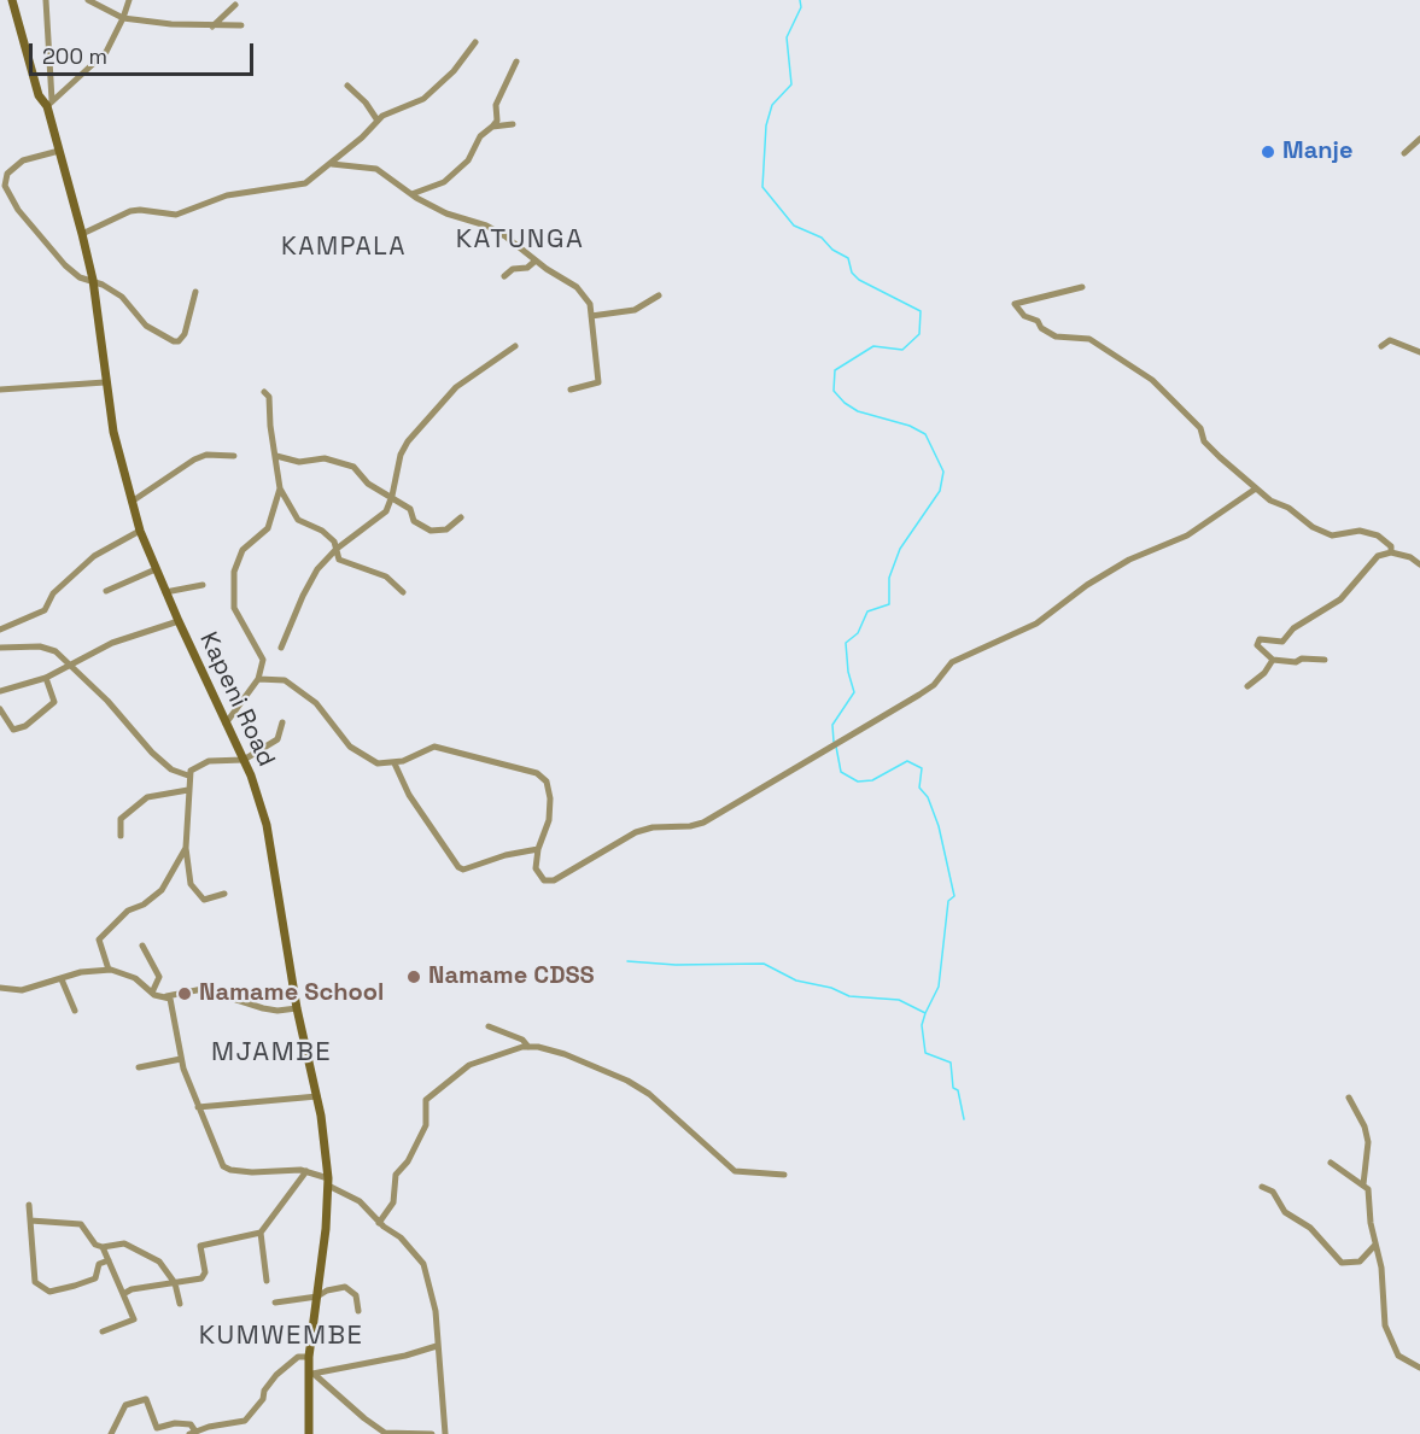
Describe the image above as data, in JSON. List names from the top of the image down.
{
  "streets": {
    "main road": ["Kapeni Road"]
  },
  "districts": [
    "KATUNGA",
    "KAMPALA",
    "MJAMBE",
    "KUMWEMBE"
  ],
  "places": ["Manje", "Namame CDSS", "Namame School"],
  "scale_bar": "200 m"
}
